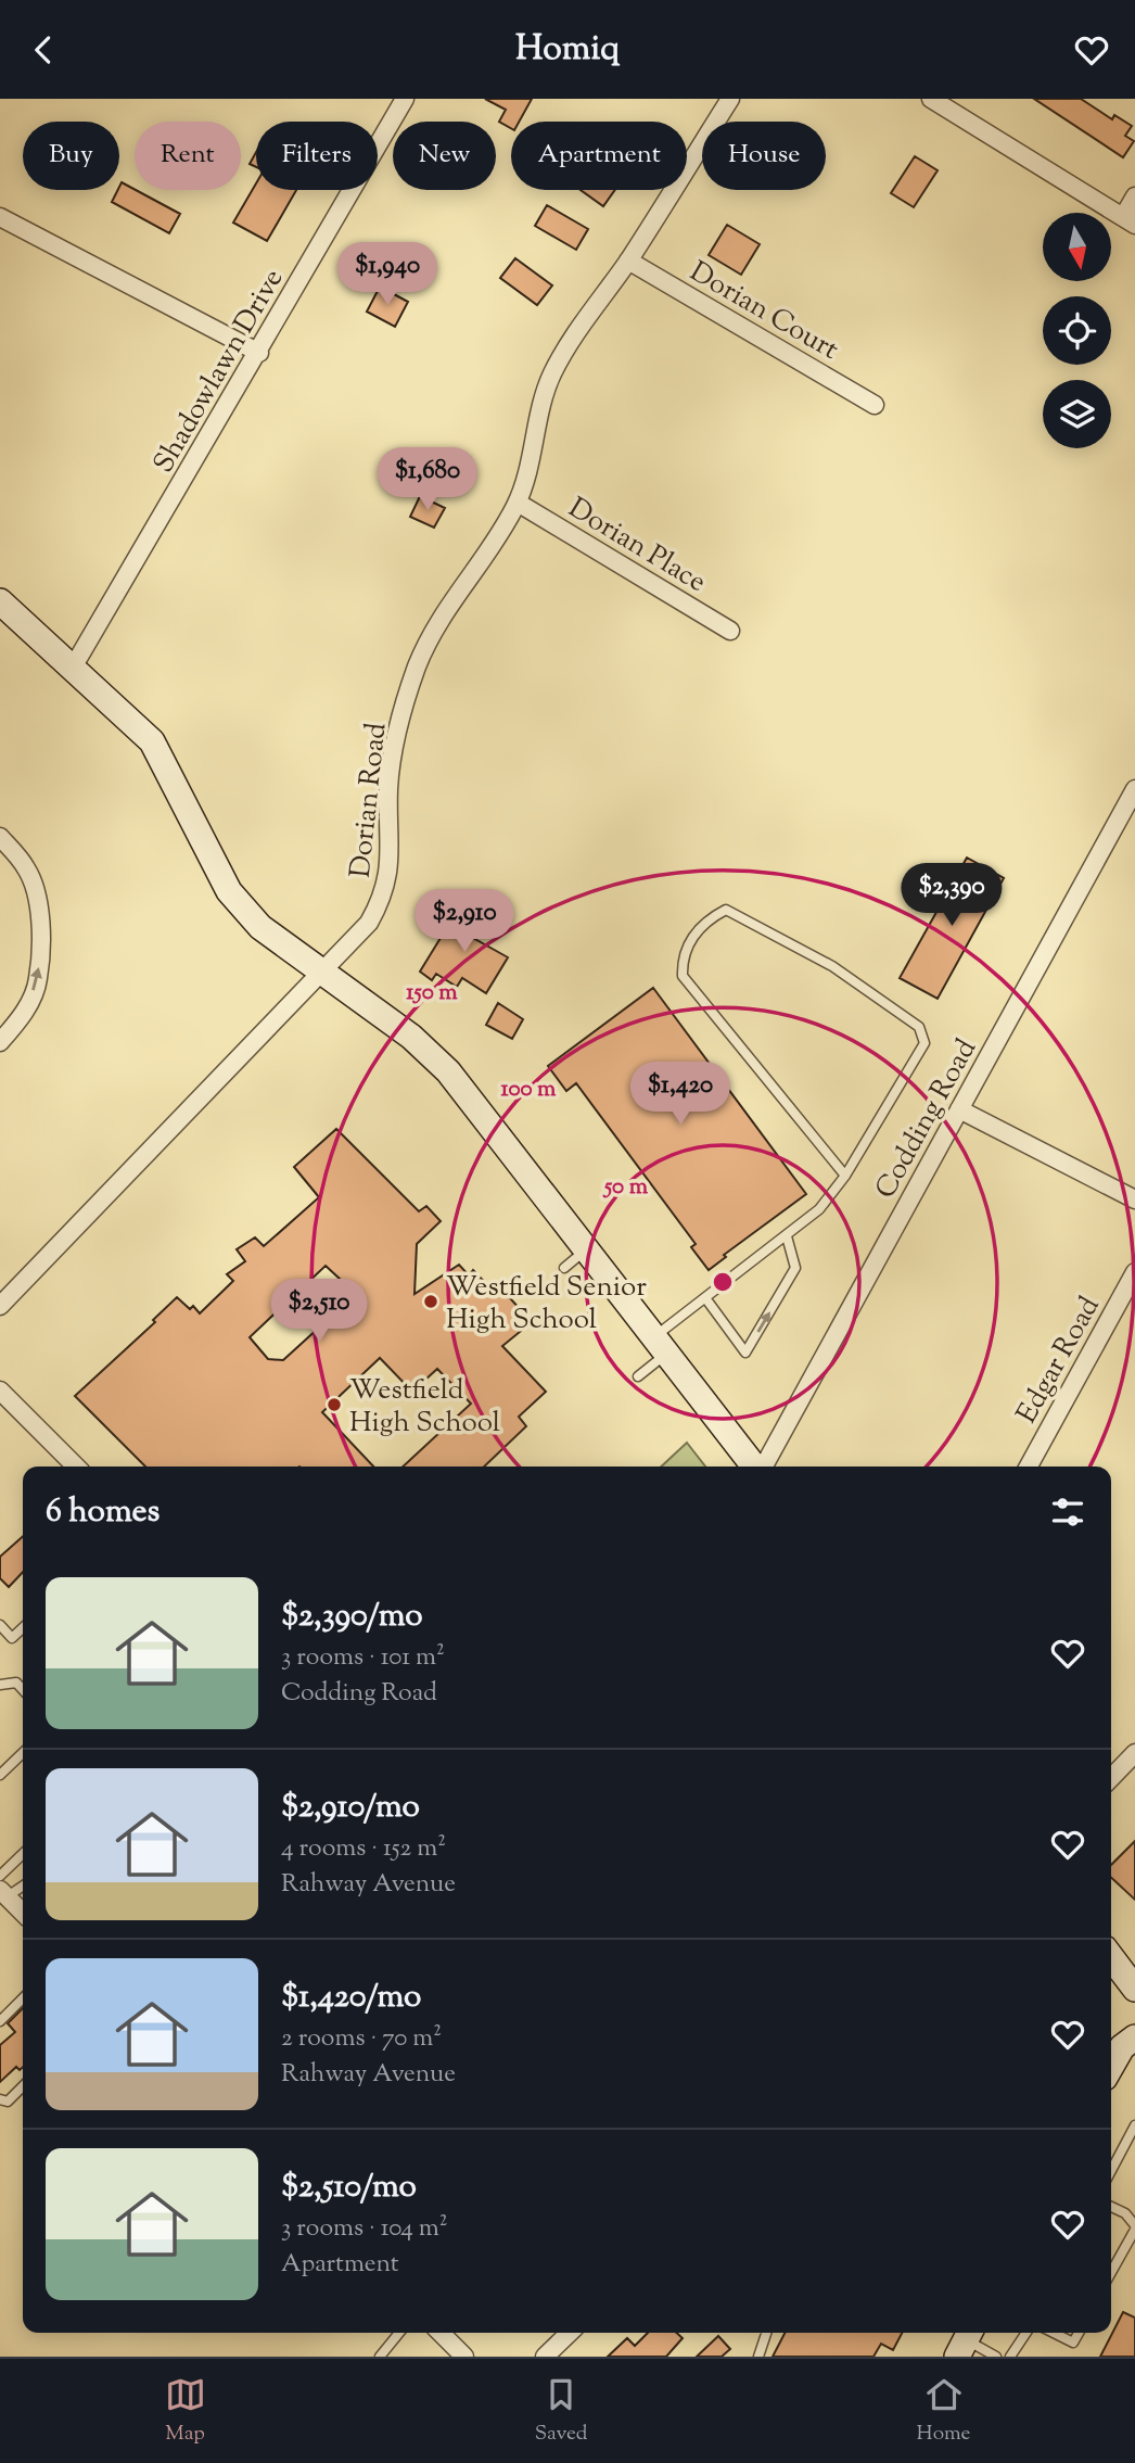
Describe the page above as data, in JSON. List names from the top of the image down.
{
  "streets": {
    "street": [
      "Dorian Court",
      "Shadowlawn Drive",
      "Dorian Place",
      "Dorian Road",
      "Codding Road",
      "Edgar Road"
    ]
  },
  "crossings": [
    ["Dorian Court", "Dorian Road"],
    ["Dorian Place", "Dorian Road"]
  ],
  "places": ["Westfield Senior High School", "Westfield High School"],
  "north": "bottom",
  "page": {
    "header": "Homiq",
    "chip": [
      "Buy",
      "Rent",
      "Filters",
      "New",
      "Apartment",
      "House"
    ],
    "price": [
      "$1,940",
      "$1,680",
      "$2,390",
      "$2,910",
      "$1,420",
      "$2,510"
    ],
    "heading": "6 homes",
    "list": [
      {
        "name": "$2,390/mo",
        "note": "3 rooms · 101 m² · Codding Road"
      },
      {
        "name": "$2,910/mo",
        "note": "4 rooms · 152 m² · Rahway Avenue"
      },
      {
        "name": "$1,420/mo",
        "note": "2 rooms · 70 m² · Rahway Avenue"
      },
      {
        "name": "$2,510/mo",
        "note": "3 rooms · 104 m² · Apartment"
      }
    ],
    "tabs": ["Map", "Saved", "Home"]
  },
  "rings": ["150 m", "100 m", "50 m"]
}
